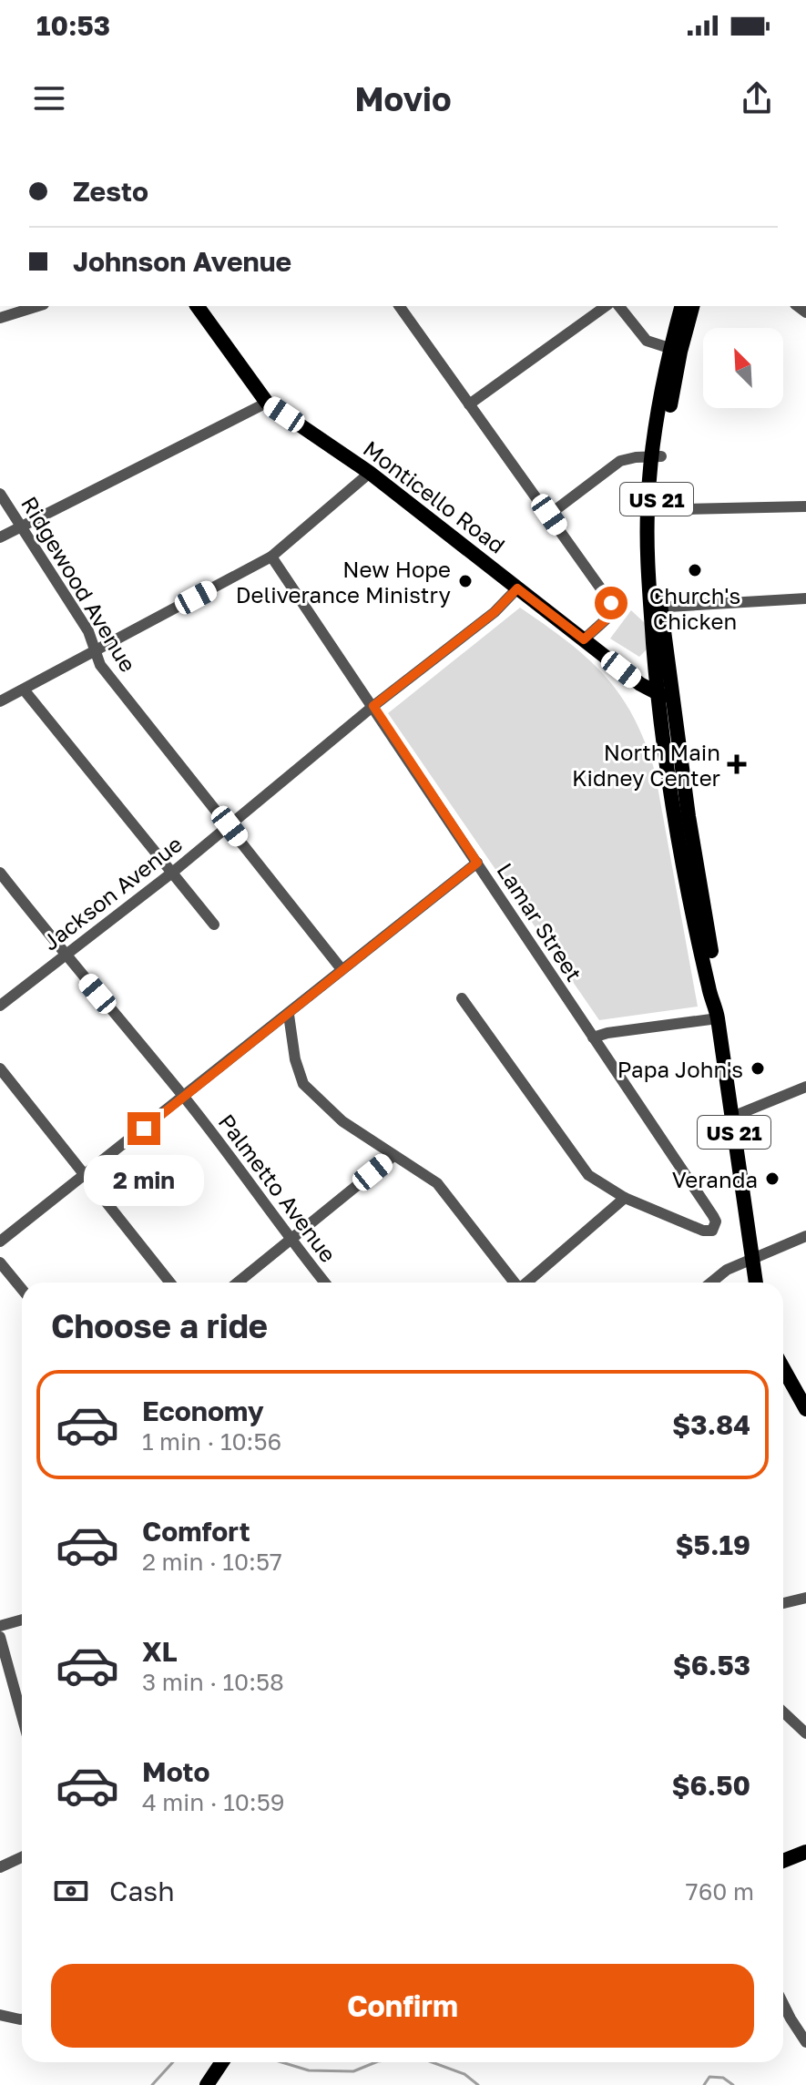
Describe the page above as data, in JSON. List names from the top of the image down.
{
  "streets": {
    "main road": ["Monticello Road", "US 21"],
    "street": [
      "Ridgewood Avenue",
      "Jackson Avenue",
      "Lamar Street",
      "Palmetto Avenue"
    ]
  },
  "crossings": [
    ["Monticello Road", "US 21"],
    ["Monticello Road", "Jackson Avenue"],
    ["Ridgewood Avenue", "Jackson Avenue"],
    ["Jackson Avenue", "Lamar Street"],
    ["Jackson Avenue", "Palmetto Avenue"]
  ],
  "places": {
    "other": [
      "Church's Chicken",
      "New Hope Deliverance Ministry",
      "Papa John's",
      "Veranda"
    ],
    "health": ["North Main Kidney Center"]
  },
  "north": "top left",
  "page": {
    "status": "10:53",
    "header": "Movio",
    "banner": ["Zesto", "Johnson Avenue"],
    "bubble": "2 min",
    "heading": "Choose a ride",
    "list": [
      {
        "name": "Economy",
        "note": "1 min · 10:56",
        "value": "$3.84"
      },
      {
        "name": "Comfort",
        "note": "2 min · 10:57",
        "value": "$5.19"
      },
      {
        "name": "XL",
        "note": "3 min · 10:58",
        "value": "$6.53"
      },
      {
        "name": "Moto",
        "note": "4 min · 10:59",
        "value": "$6.50"
      }
    ],
    "pay": ["Cash", "760 m"],
    "buttons": "Confirm"
  }
}
